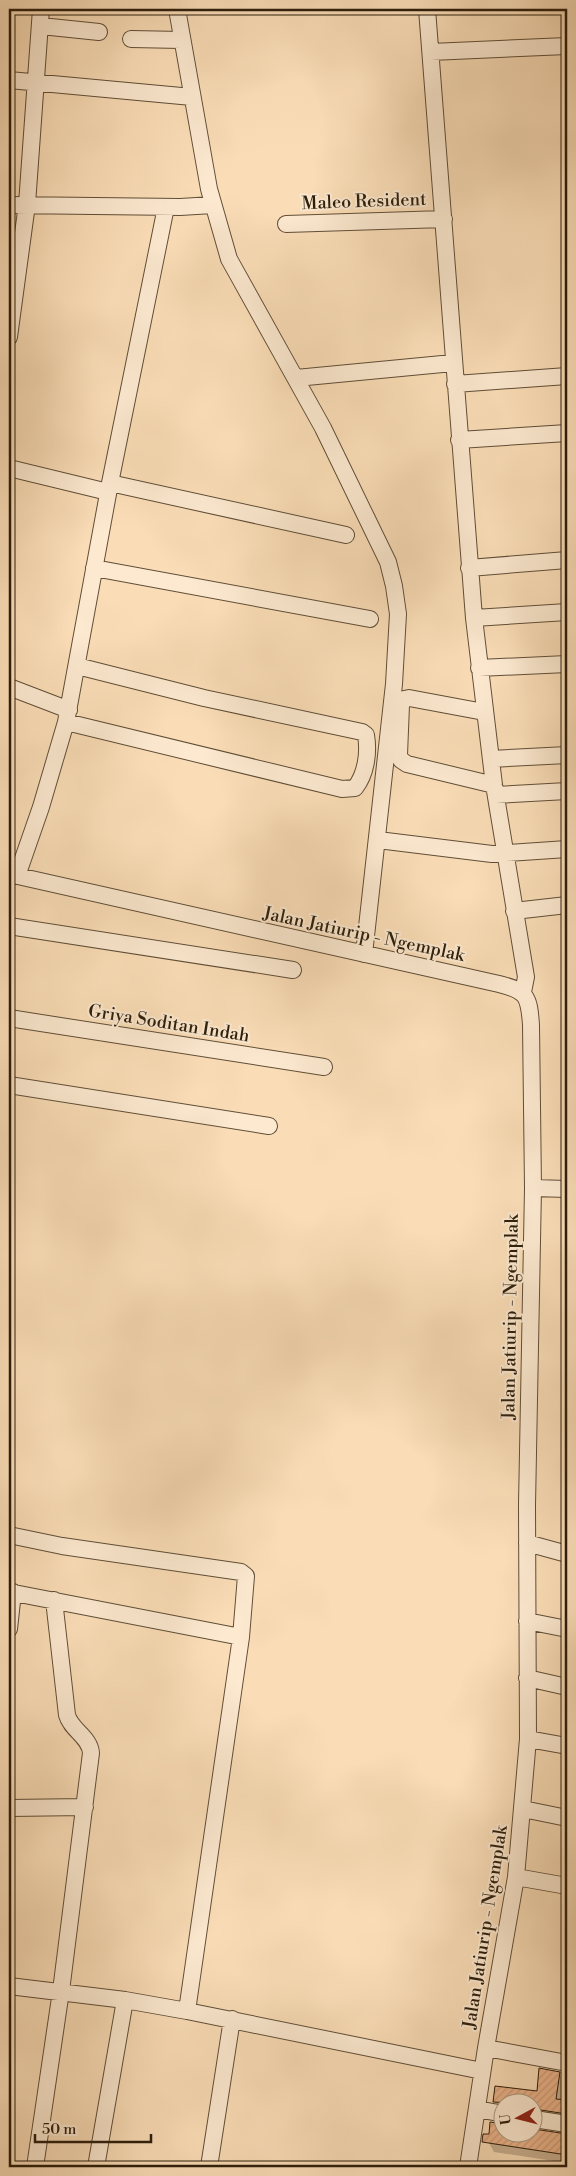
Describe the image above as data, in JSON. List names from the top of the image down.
{
  "streets": {
    "street": ["Maleo Resident", "Jalan Jatiurip - Ngemplak", "Griya Soditan Indah"]
  },
  "scale_bar": "50 m",
  "north": "left"
}
